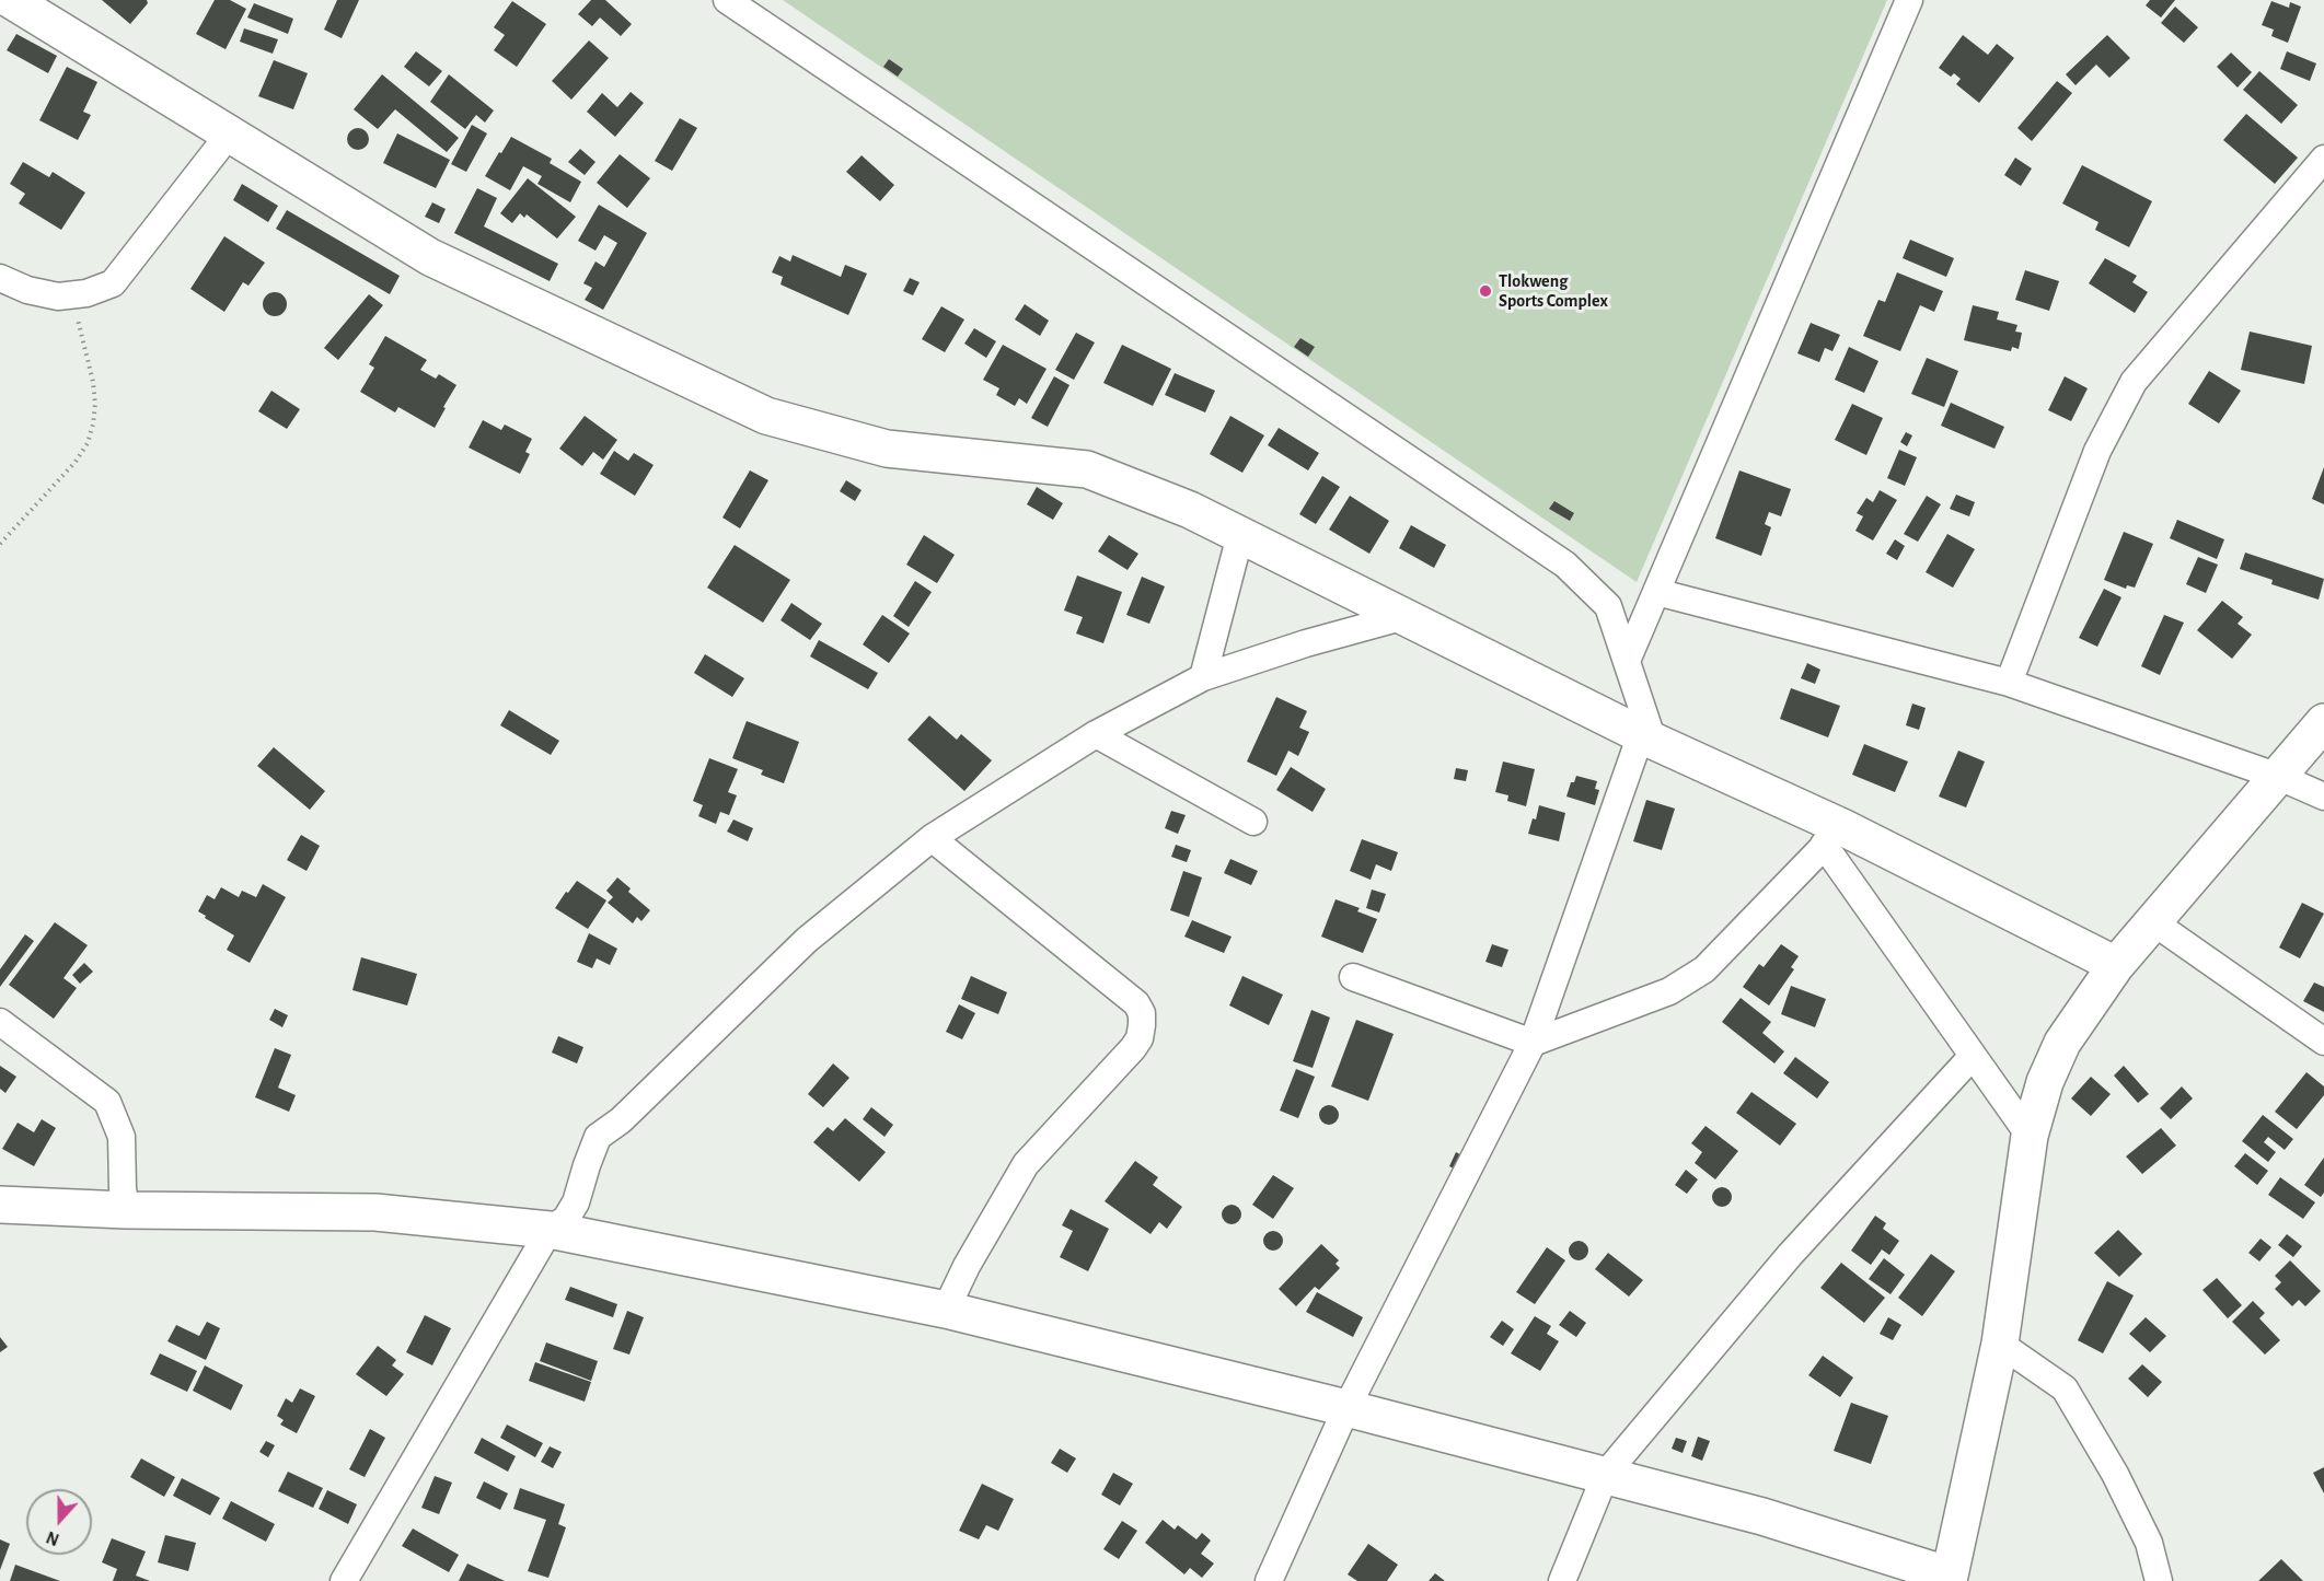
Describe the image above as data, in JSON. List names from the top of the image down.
{
  "places": ["Tlokweng Sports Complex"],
  "north": "bottom"
}
